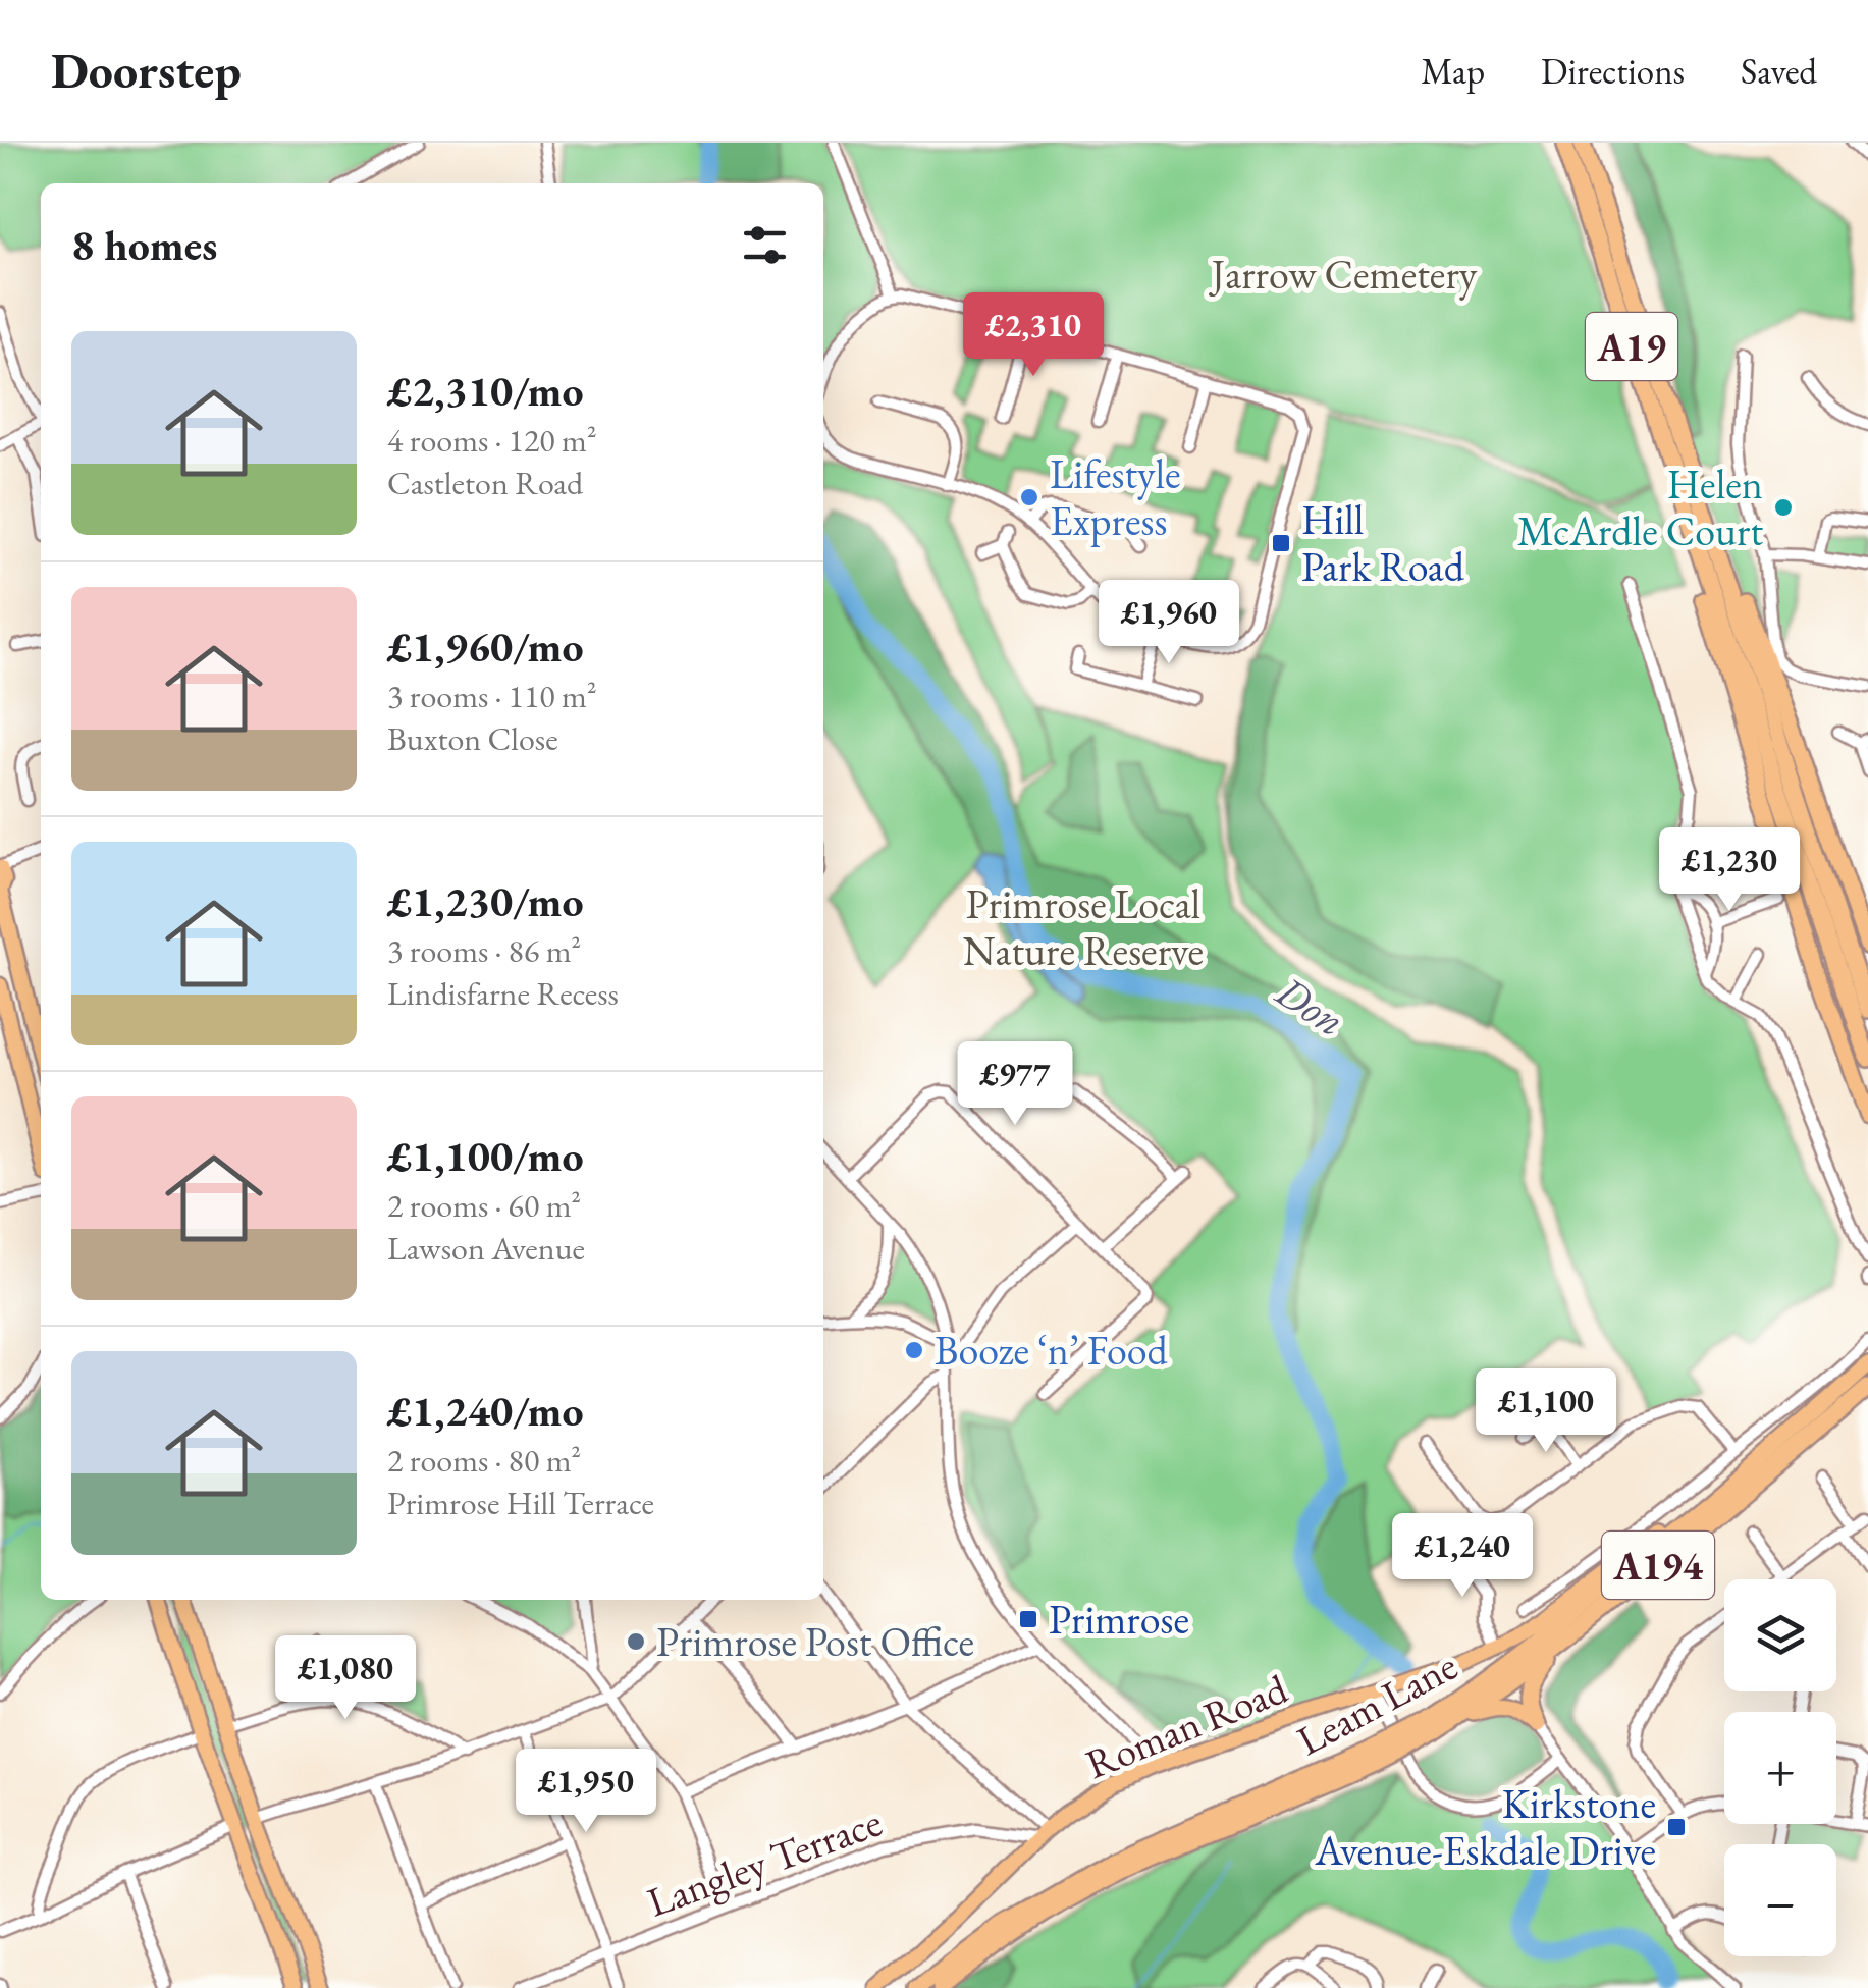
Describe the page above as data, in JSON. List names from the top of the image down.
{
  "streets": {
    "highway": ["A19", "A194", "Leam Lane"],
    "main road": ["Roman Road"],
    "street": ["Langley Terrace"]
  },
  "crossings": [
    ["A194", "Leam Lane"],
    ["Roman Road", "Langley Terrace"]
  ],
  "water": ["Don"],
  "parks": ["Jarrow Cemetery", "Primrose Local Nature Reserve"],
  "places": {
    "other": [
      "Lifestyle Express",
      "Helen McArdle Court",
      "Booze ‘n’ Food",
      "Primrose Post Office"
    ],
    "transit": ["Hill Park Road", "Primrose", "Kirkstone Avenue-Eskdale Drive"]
  },
  "page": {
    "header": "Doorstep",
    "nav": ["Map", "Directions", "Saved"],
    "heading": "8 homes",
    "price": [
      "£2,310",
      "£1,960",
      "£1,230",
      "£977",
      "£1,100",
      "£1,240",
      "£1,080",
      "£1,950"
    ],
    "list": [
      {
        "name": "£2,310/mo",
        "note": "4 rooms · 120 m² · Castleton Road"
      },
      {
        "name": "£1,960/mo",
        "note": "3 rooms · 110 m² · Buxton Close"
      },
      {
        "name": "£1,230/mo",
        "note": "3 rooms · 86 m² · Lindisfarne Recess"
      },
      {
        "name": "£1,100/mo",
        "note": "2 rooms · 60 m² · Lawson Avenue"
      },
      {
        "name": "£1,240/mo",
        "note": "2 rooms · 80 m² · Primrose Hill Terrace"
      }
    ],
    "map_buttons": ["+", "−"]
  }
}
